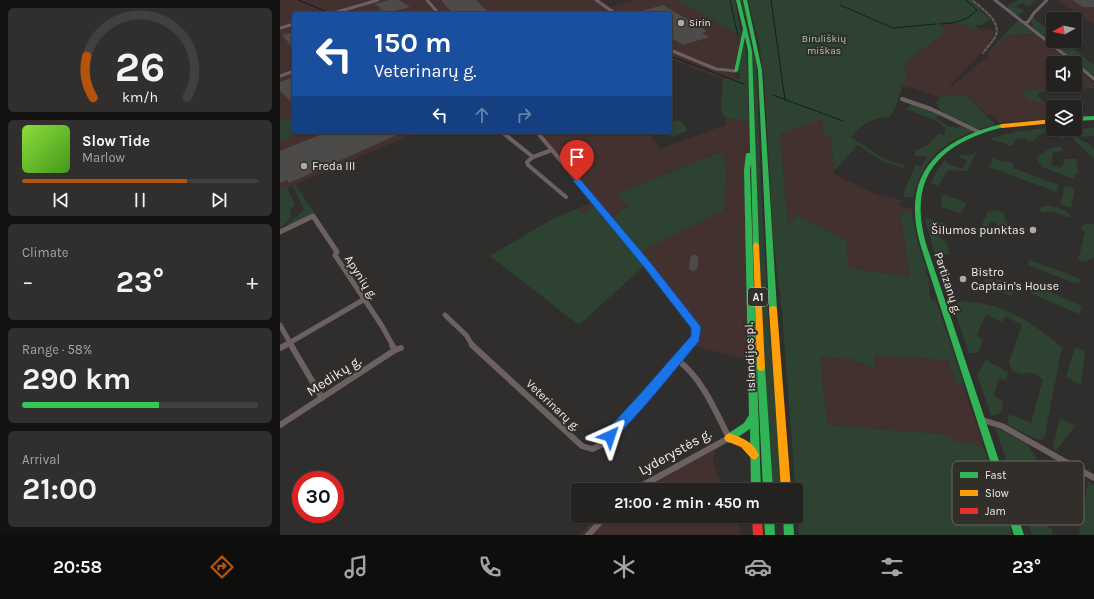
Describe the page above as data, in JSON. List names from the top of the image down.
{
  "streets": {
    "main road": ["Partizanų g.", "A1", "Islandijos pl."],
    "street": [
      "Apynių g.",
      "Medikų g.",
      "Veterinarų g.",
      "Lyderystės g."
    ]
  },
  "crossings": [
    ["Apynių g.", "Medikų g."],
    ["A1", "Islandijos pl."]
  ],
  "parks": ["Biruliškių miškas"],
  "places": [
    "Sirin",
    "Freda III",
    "Šilumos punktas",
    "Bistro Captain's House"
  ],
  "legend": ["Fast", "Slow", "Jam"],
  "north": "left",
  "page": {
    "turn": ["150 m", "Veterinarų g."],
    "song": ["Slow Tide", "Marlow"],
    "tile": [
      "Climate",
      ["Range · 58%", "290 km"],
      ["Arrival", "21:00"]
    ],
    "heat": ["−", "23°", "+"],
    "limit": "30",
    "trip": "21:00 · 2 min · 450 m",
    "tabs": ["20:58", "23°"],
    "gauge": ["26", "km/h"]
  }
}
